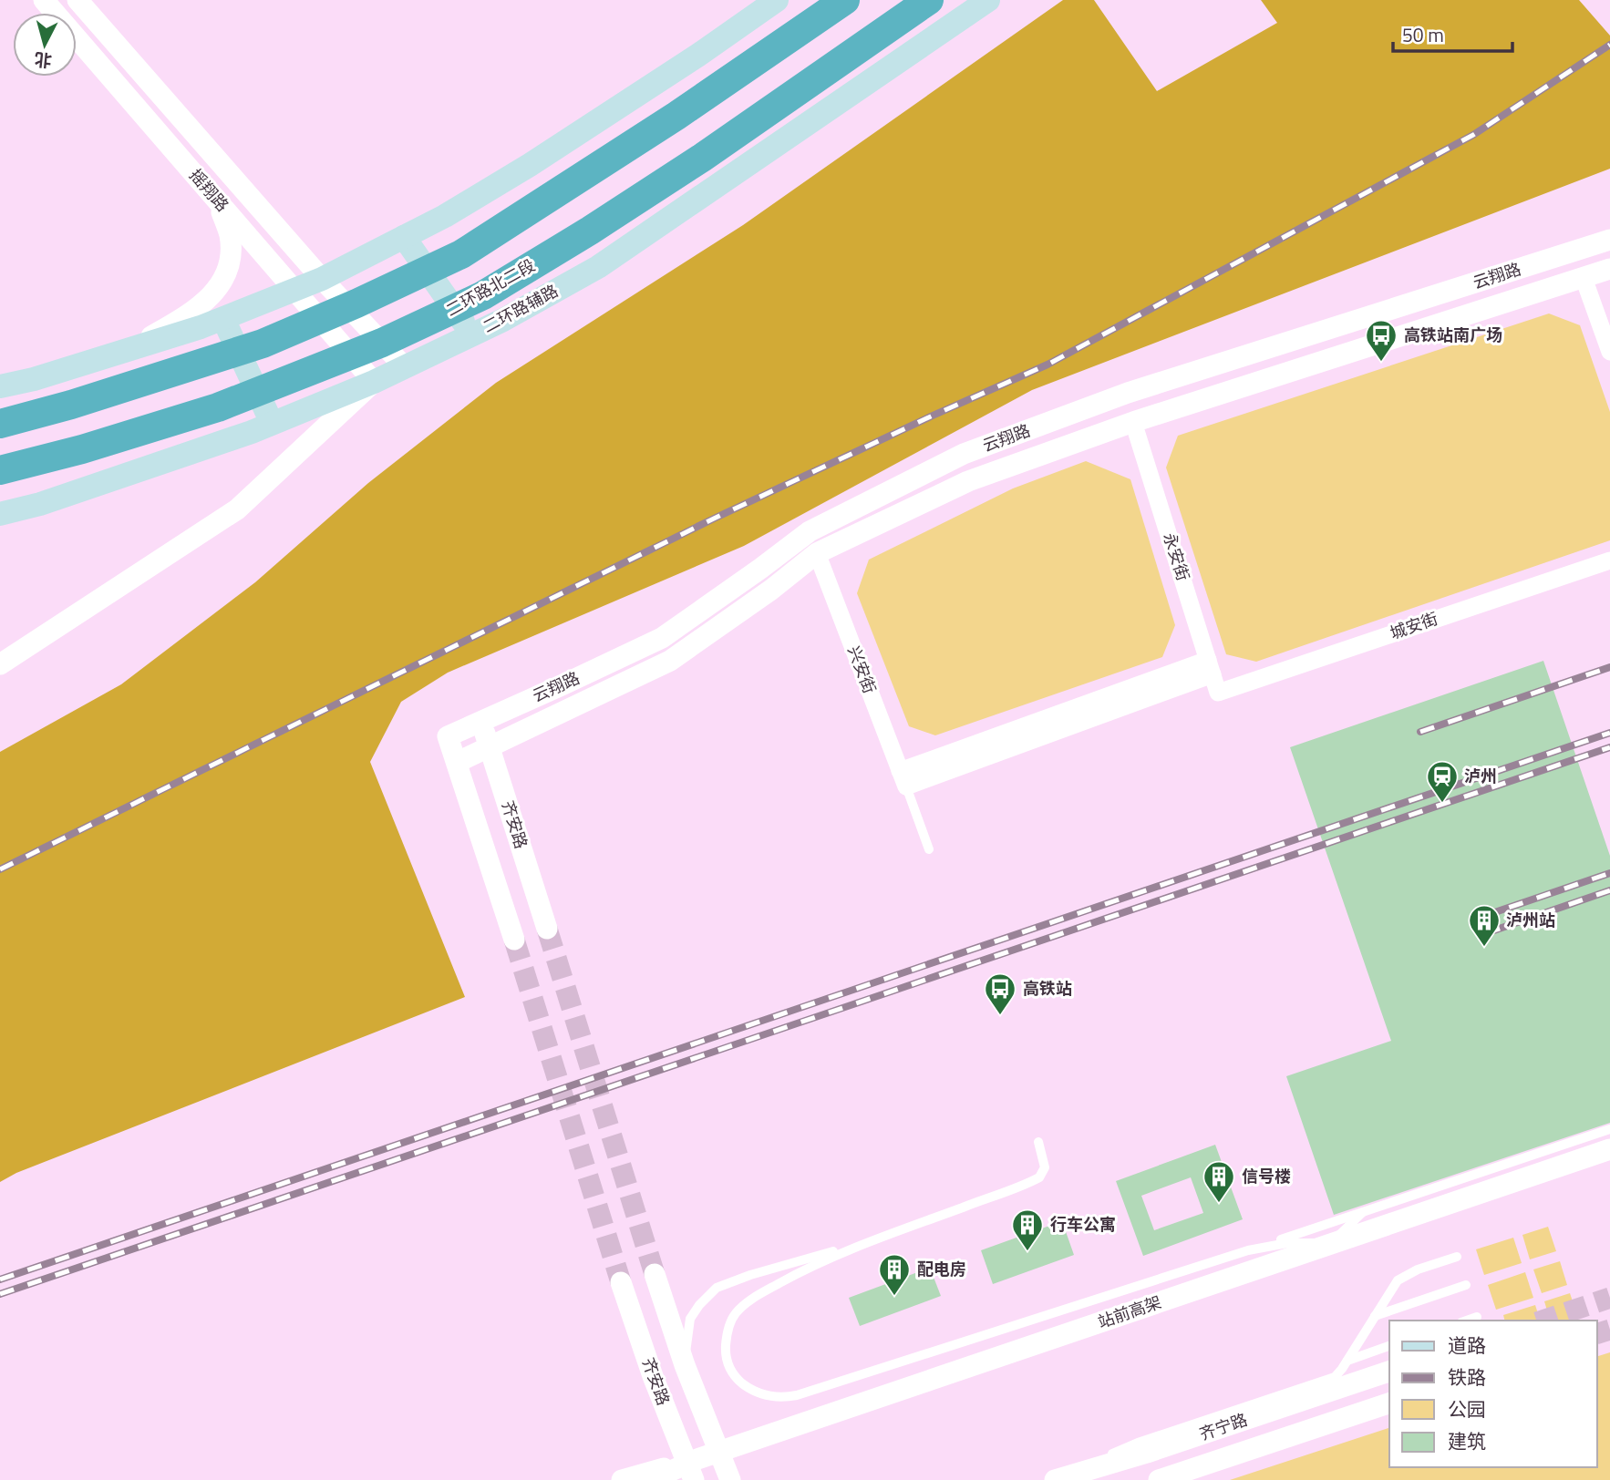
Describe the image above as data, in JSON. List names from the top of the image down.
{
  "streets": {
    "highway": ["二环路北二段"],
    "main road": ["二环路辅路"],
    "street": [
      "摇翔路",
      "云翔路",
      "永安街",
      "城安街",
      "兴安街",
      "齐安路",
      "站前高架",
      "齐宁路"
    ]
  },
  "crossings": [
    ["摇翔路", "二环路辅路"],
    ["云翔路", "永安街"],
    ["云翔路", "兴安街"],
    ["云翔路", "齐安路"],
    ["永安街", "城安街"]
  ],
  "places": {
    "bus stop": ["高铁站南广场", "高铁站"],
    "station": ["泸州"],
    "building": [
      "泸州站",
      "信号楼",
      "行车公寓",
      "配电房"
    ]
  },
  "legend": [
    "道路",
    "铁路",
    "公园",
    "建筑"
  ],
  "scale_bar": "50 m",
  "north": "bottom"
}
